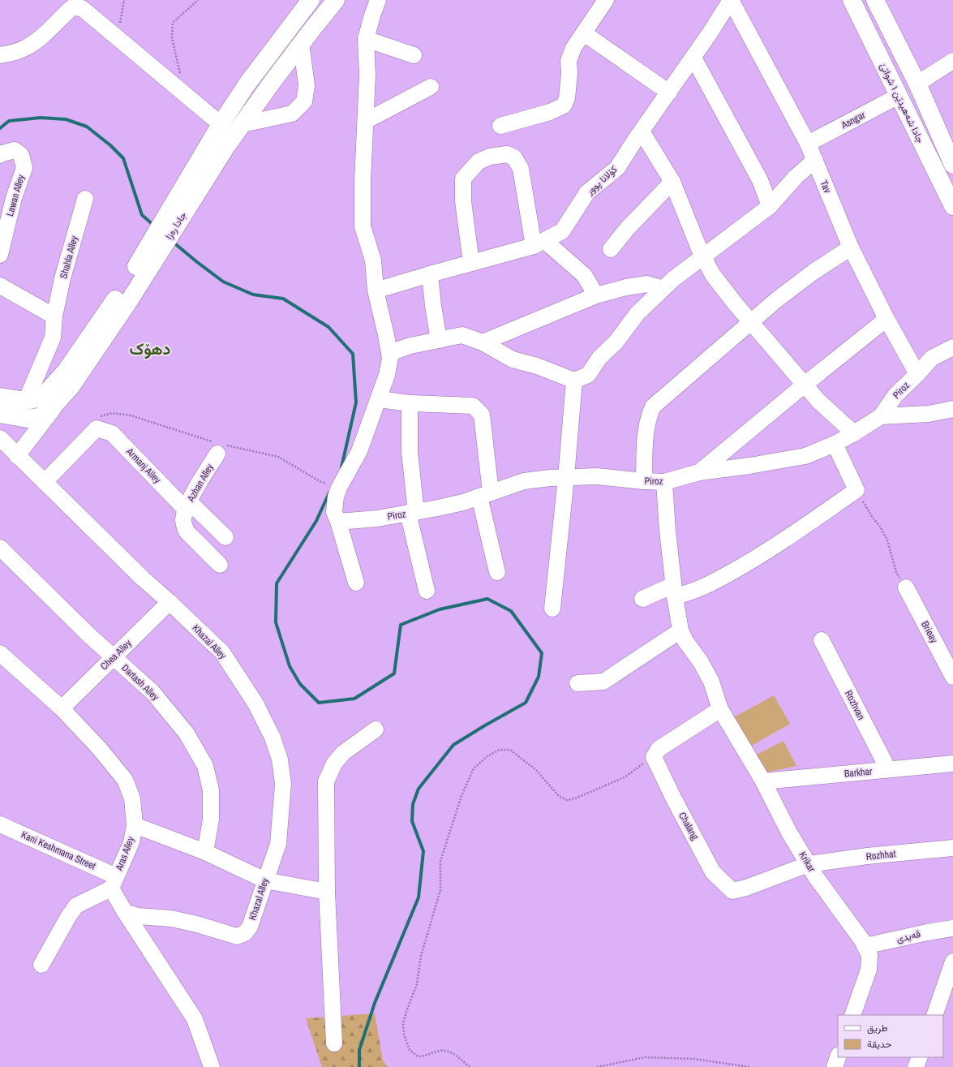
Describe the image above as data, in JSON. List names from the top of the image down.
{
  "streets": {
    "main road": ["جادا شەهیدێن ١ شواتێ", "جادا ره‌زا"],
    "street": [
      "Asngar",
      "کۆلانا پوور",
      "Tav",
      "Lawan Alley",
      "Shahla Alley",
      "Piroz",
      "Armanj Alley",
      "Azhan Alley",
      "Brieay",
      "Khazal Alley",
      "Chea Alley",
      "Dartash Alley",
      "Rozhvan",
      "Barkhar",
      "Chalang",
      "Kani Keshmana Street",
      "Aras Alley",
      "Rozhhat",
      "Krikar",
      "قەیدی"
    ]
  },
  "crossings": [
    ["جادا شەهیدێن ١ شواتێ", "Asngar"],
    ["Asngar", "Tav"],
    ["کۆلانا پوور", "Tav"],
    ["Tav", "Piroz"],
    ["جادا ره‌زا", "Shahla Alley"],
    ["Armanj Alley", "Azhan Alley"],
    ["Khazal Alley", "Chea Alley"],
    ["Chea Alley", "Dartash Alley"],
    ["Chea Alley", "Aras Alley"],
    ["Rozhvan", "Barkhar"],
    ["Barkhar", "Krikar"],
    ["Chalang", "Rozhhat"],
    ["Chalang", "Krikar"],
    ["Kani Keshmana Street", "Aras Alley"],
    ["Rozhhat", "Krikar"],
    ["Krikar", "قەیدی"]
  ],
  "districts": ["دھۆک"],
  "legend": ["طريق", "حديقة"]
}
